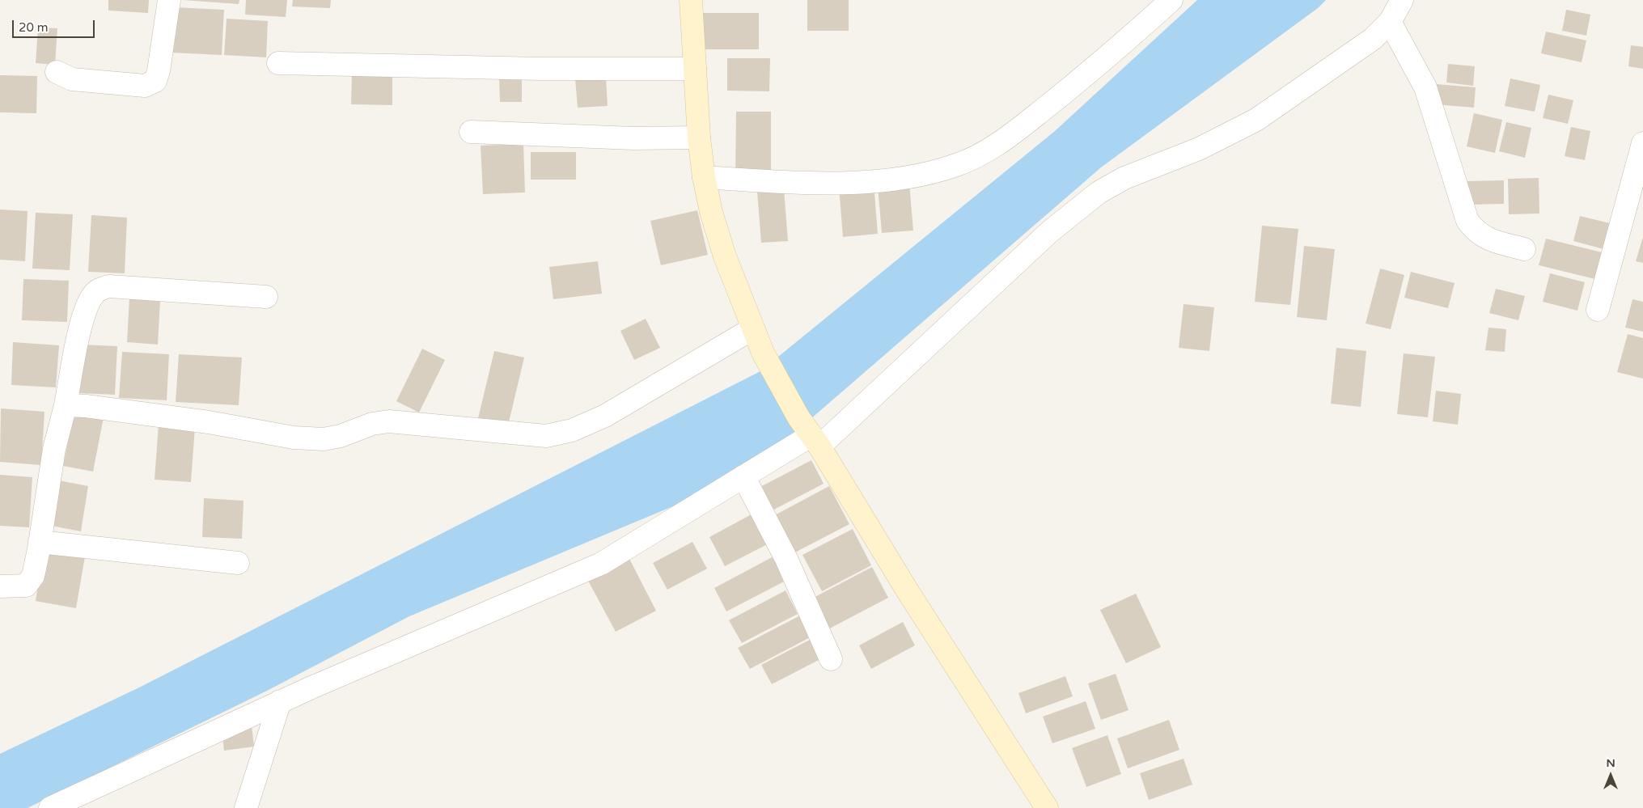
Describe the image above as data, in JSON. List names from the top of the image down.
{
  "scale_bar": "20 m",
  "north": "top"
}
